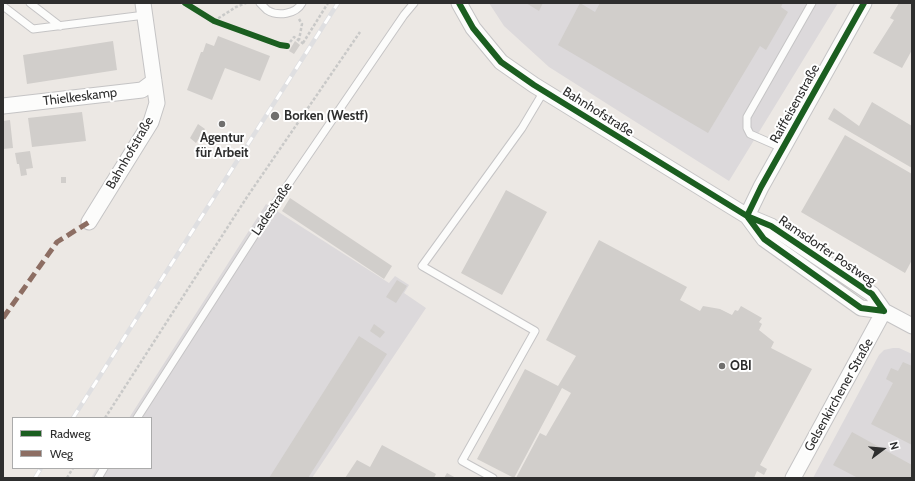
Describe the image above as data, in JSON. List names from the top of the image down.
{
  "streets": {
    "street": [
      "Thielkeskamp",
      "Raiffeisenstraße",
      "Bahnhofstraße",
      "Ramsdorfer Postweg",
      "Gelsenkirchener Straße"
    ],
    "lane": ["Ladestraße"]
  },
  "crossings": [
    ["Thielkeskamp", "Bahnhofstraße"],
    ["Raiffeisenstraße", "Bahnhofstraße"],
    ["Raiffeisenstraße", "Ramsdorfer Postweg"],
    ["Bahnhofstraße", "Ramsdorfer Postweg"],
    ["Ramsdorfer Postweg", "Gelsenkirchener Straße"]
  ],
  "places": ["Borken (Westf)", "Agentur für Arbeit", "OBI"],
  "legend": ["Radweg", "Weg"],
  "north": "right"
}
